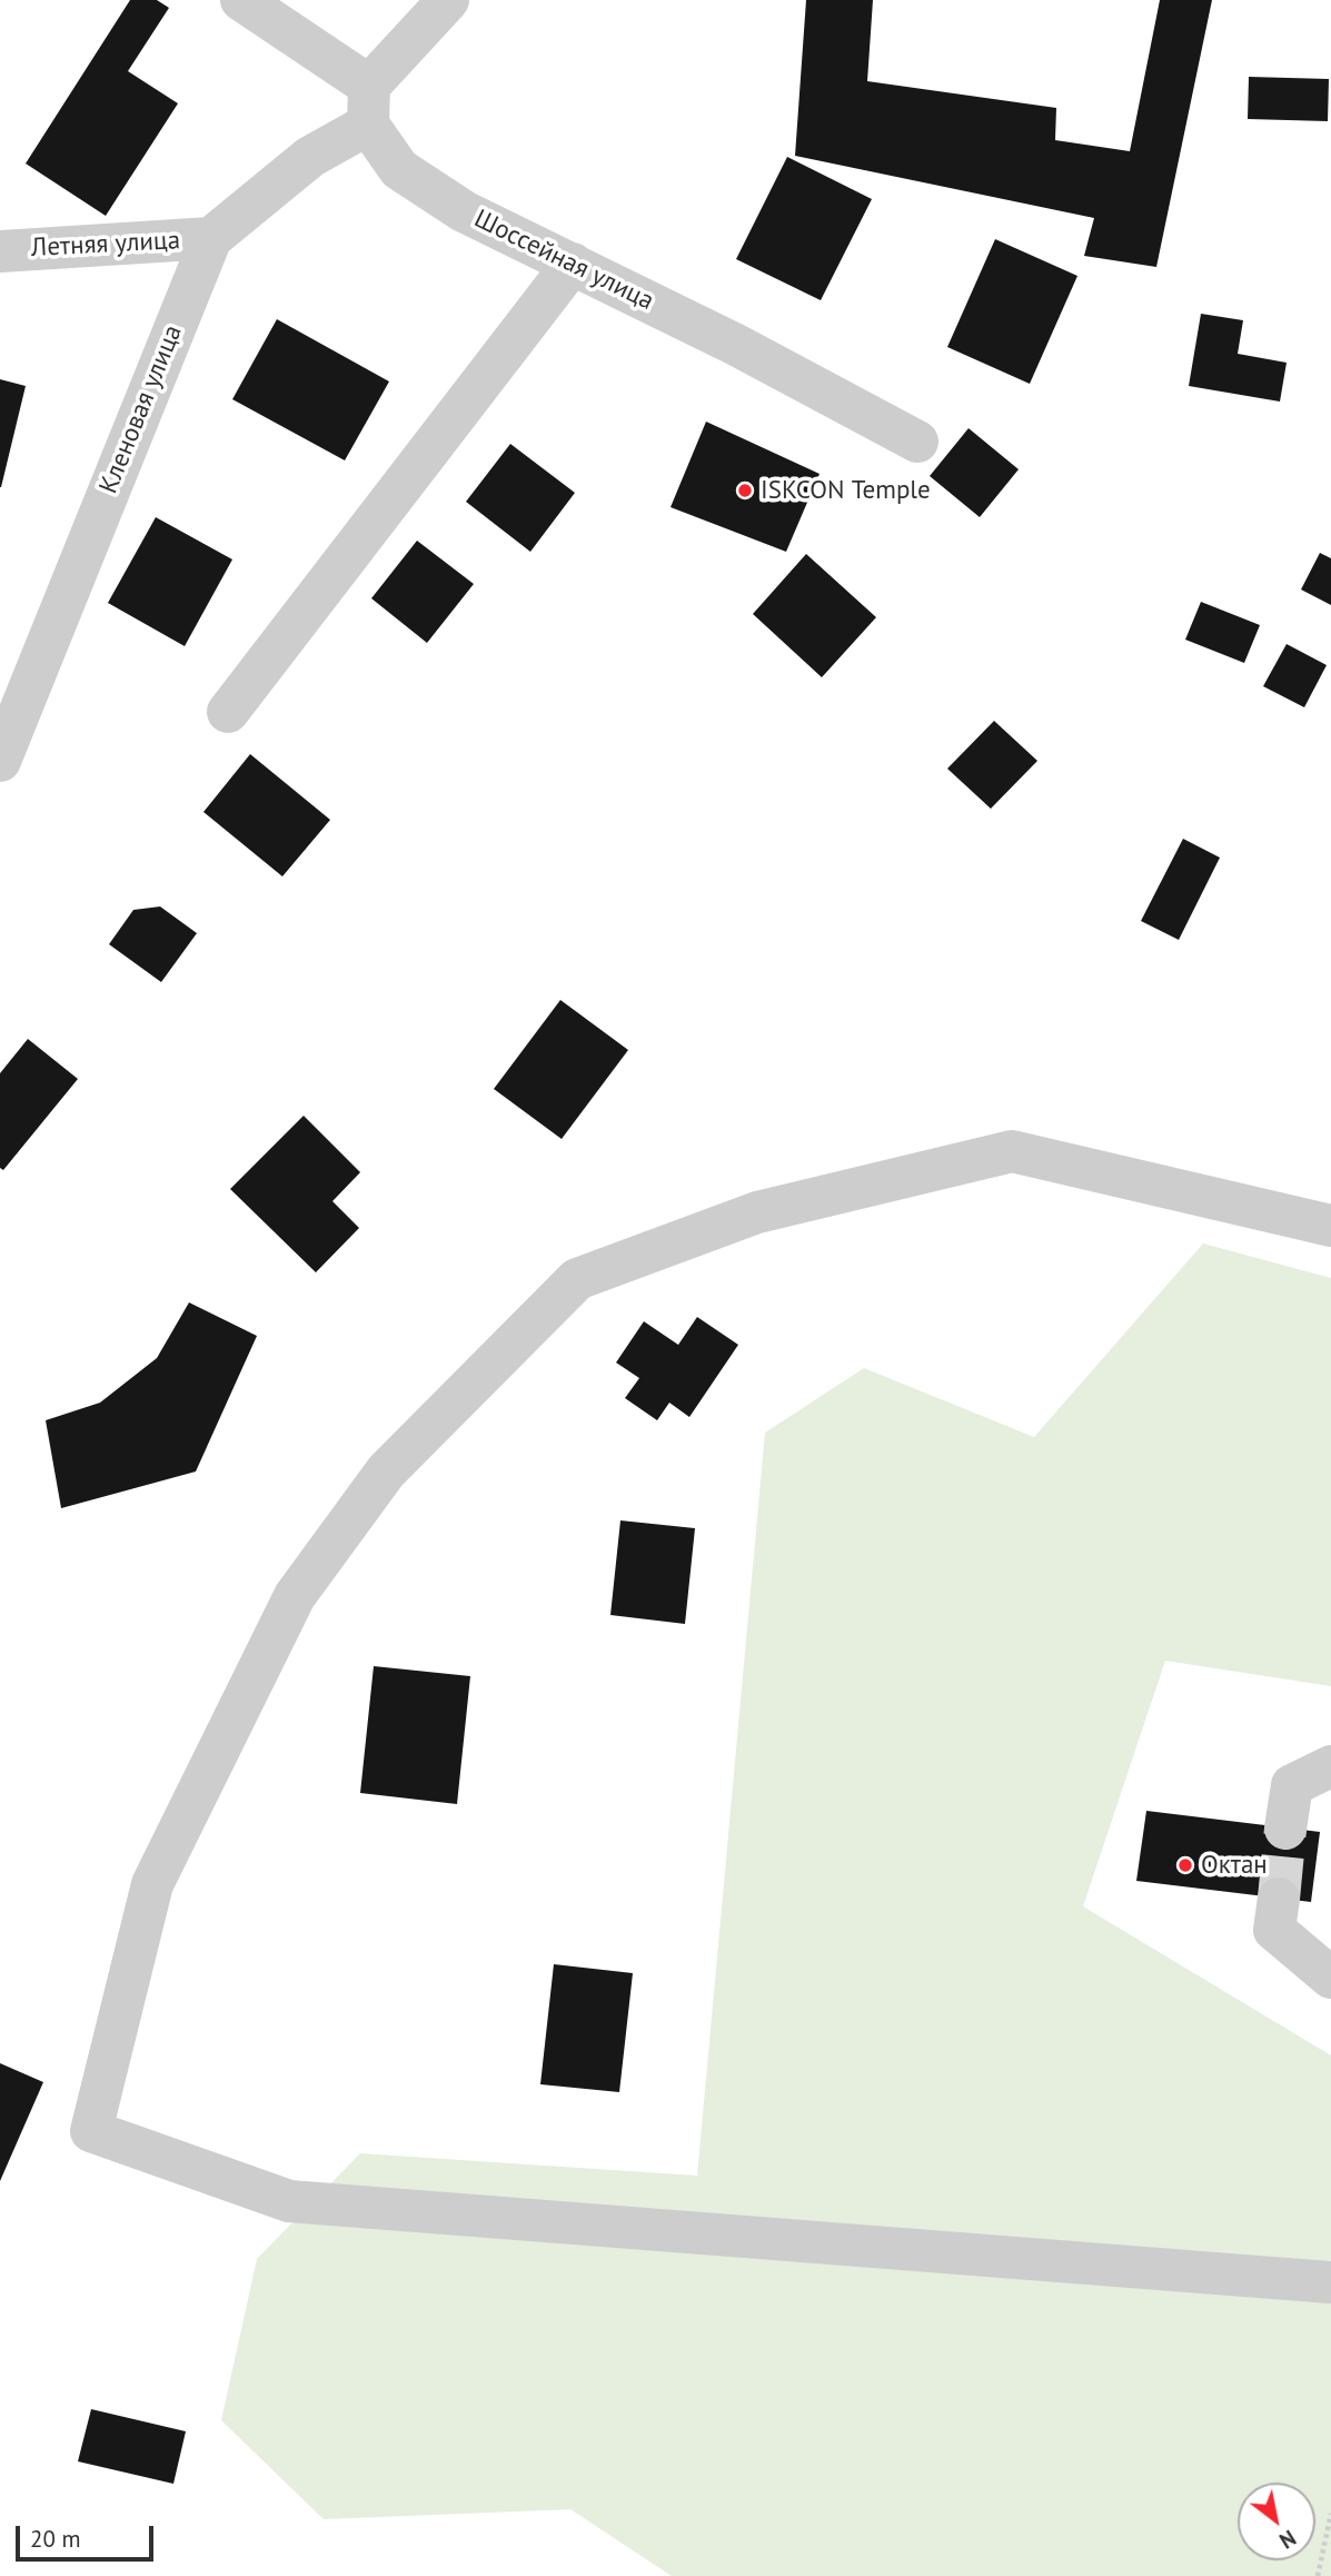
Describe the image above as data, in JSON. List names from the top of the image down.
{
  "streets": {
    "street": ["Летняя улица", "Шоссейная улица", "Кленовая улица"]
  },
  "crossings": [
    ["Летняя улица", "Кленовая улица"],
    ["Шоссейная улица", "Кленовая улица"]
  ],
  "places": ["ISKCON Temple", "Октан"],
  "scale_bar": "20 m",
  "north": "bottom right"
}
